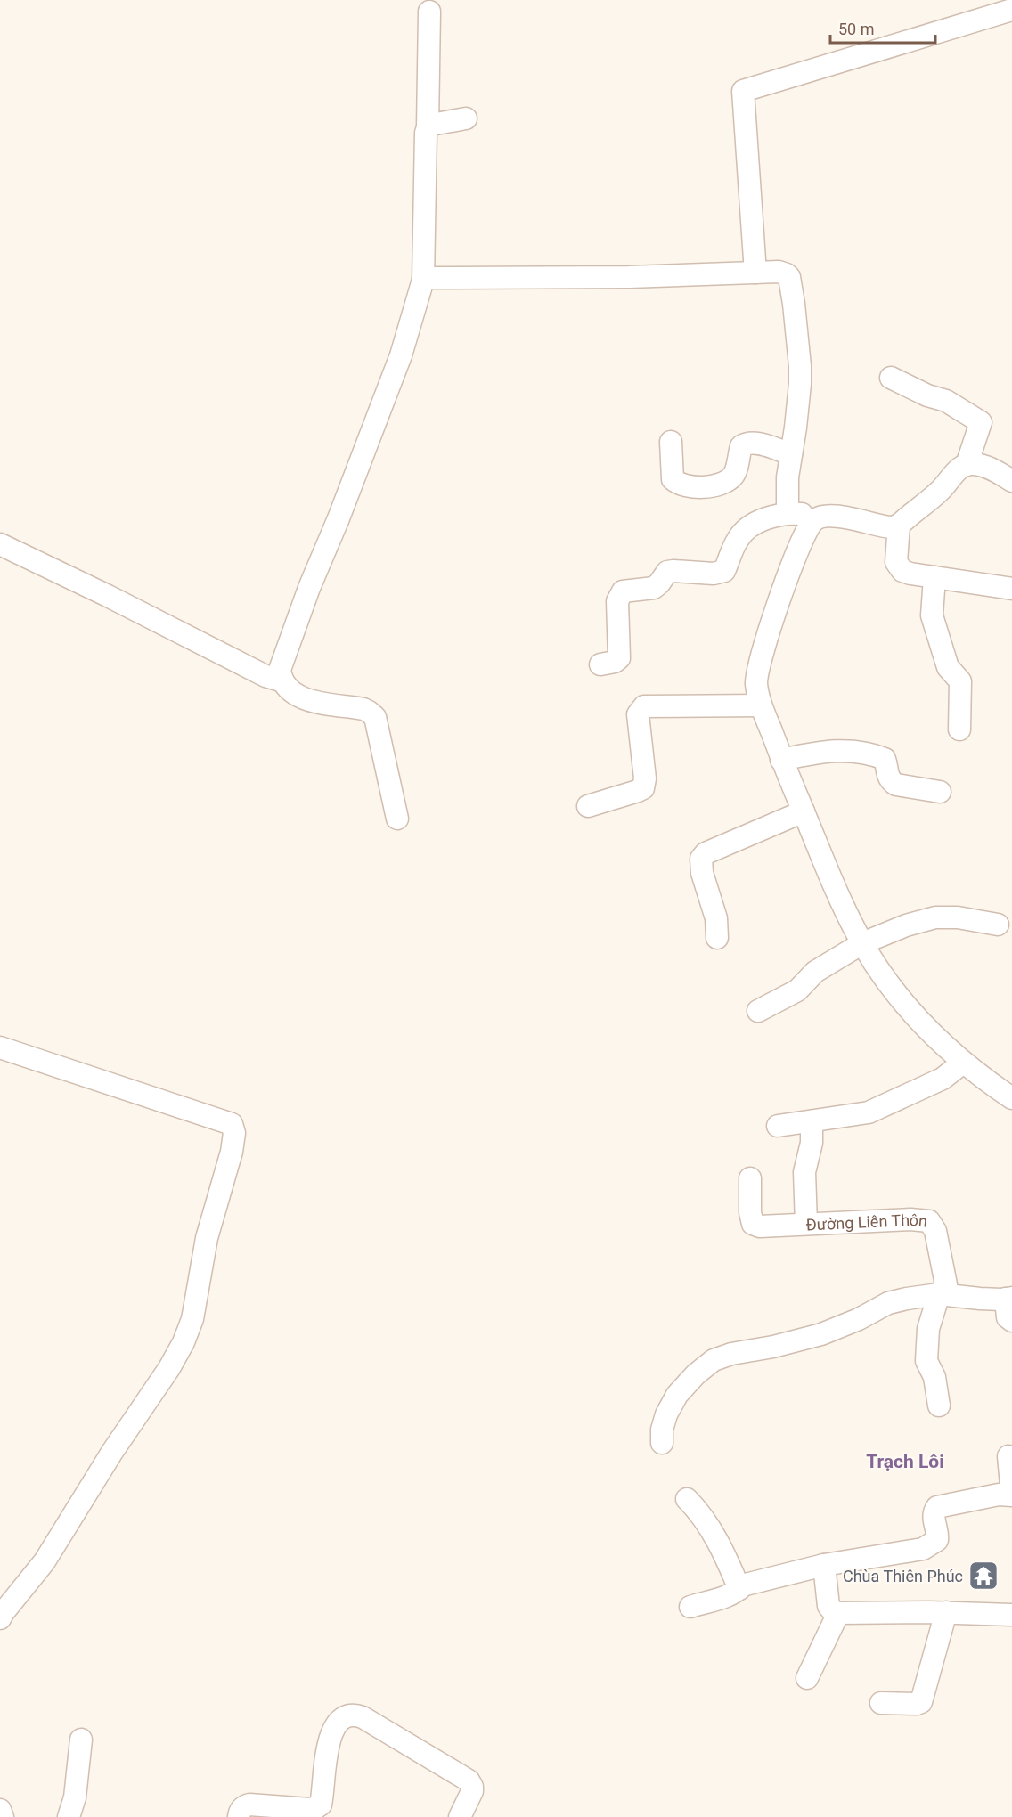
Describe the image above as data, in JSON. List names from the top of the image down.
{
  "streets": {
    "street": ["Đường Liên Thôn"]
  },
  "districts": ["Trạch Lôi"],
  "places": {
    "temple": ["Chùa Thiên Phúc"]
  },
  "scale_bar": "50 m"
}
